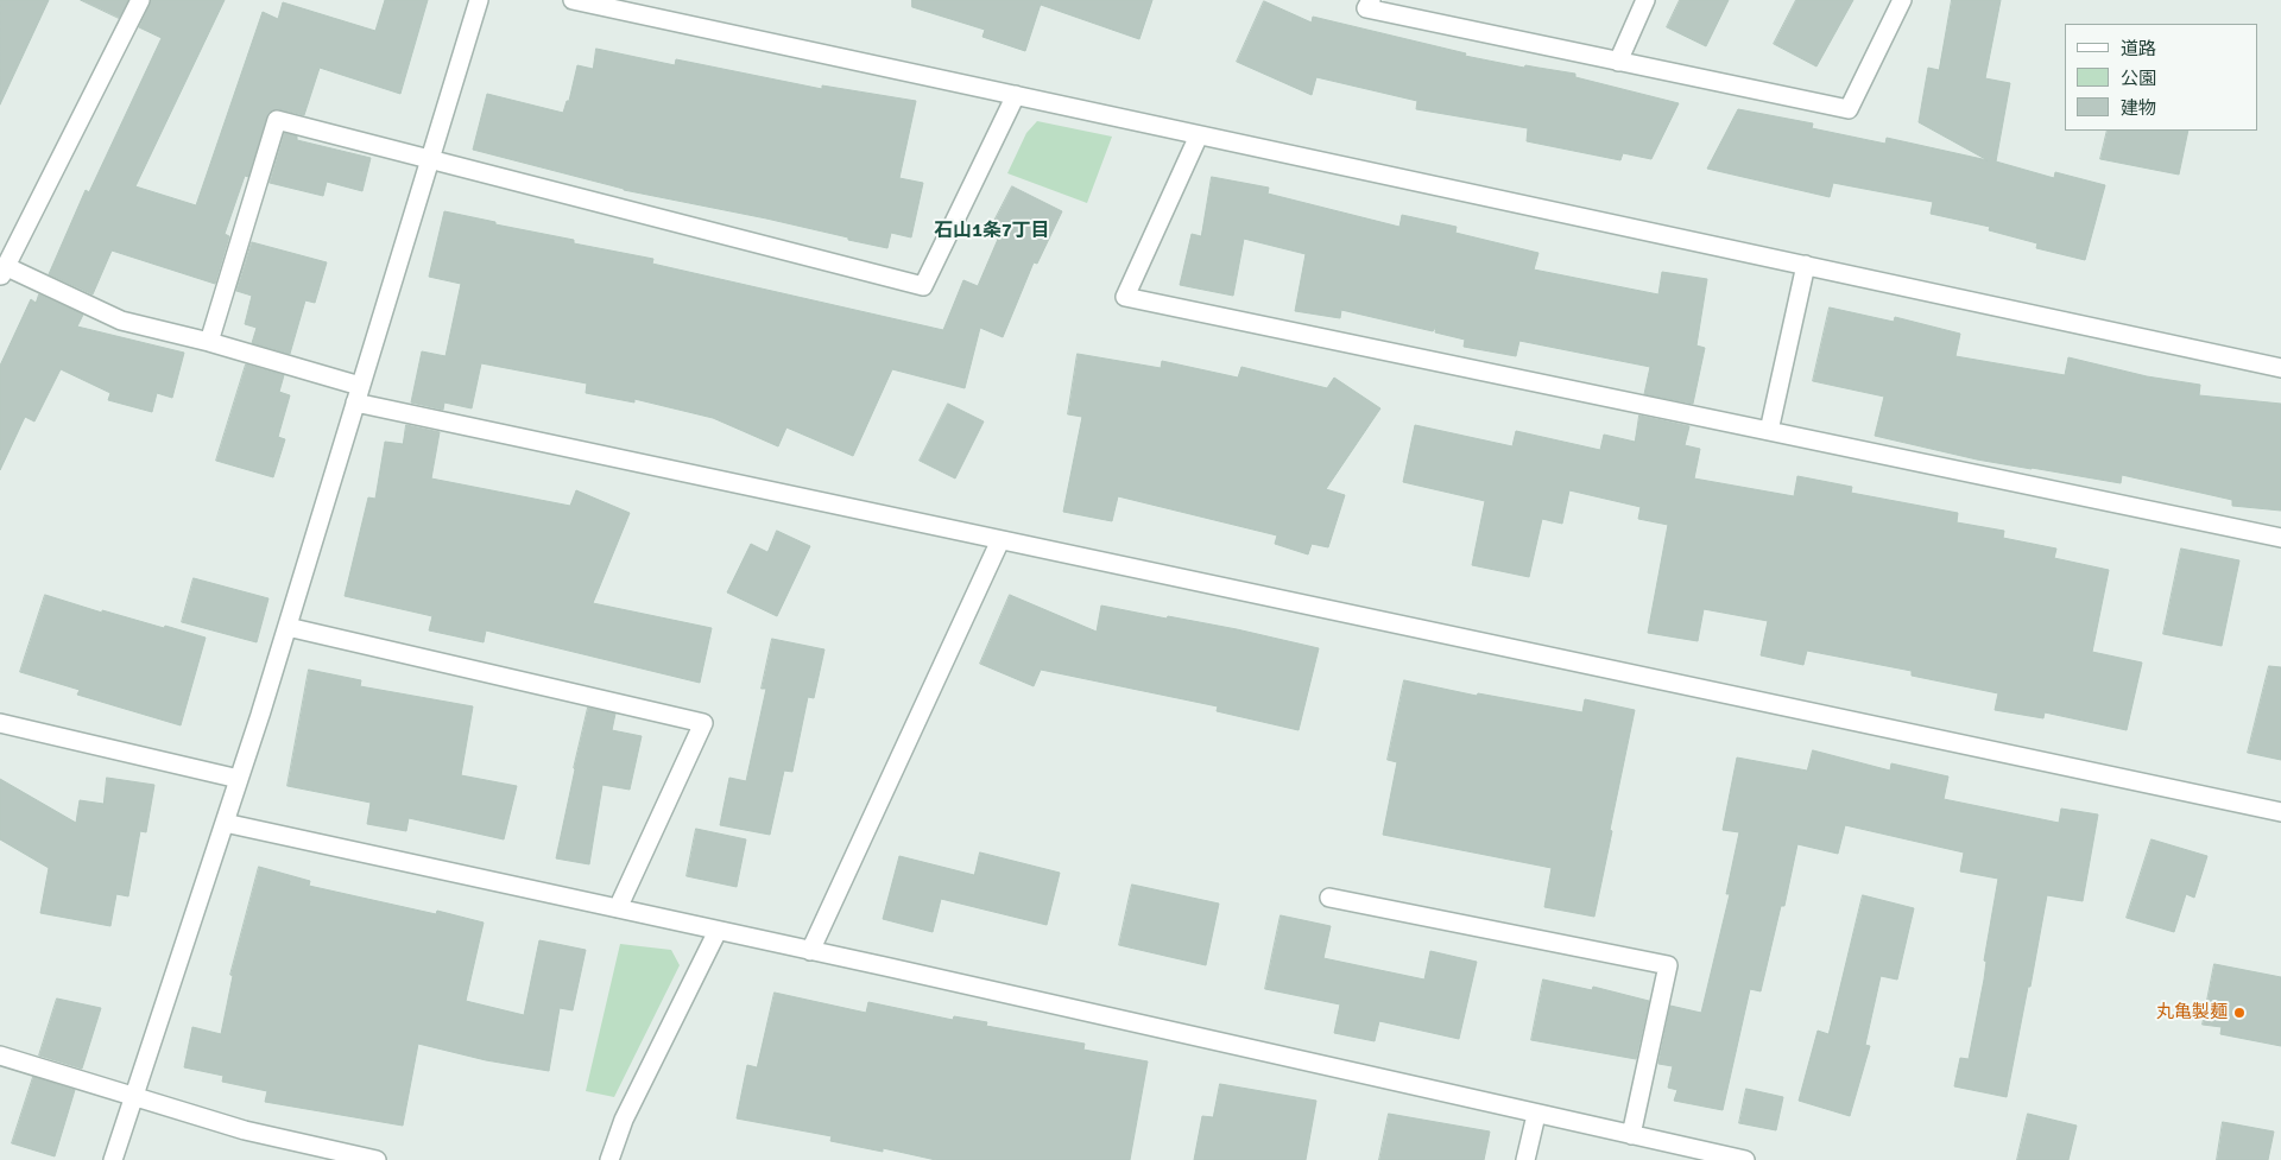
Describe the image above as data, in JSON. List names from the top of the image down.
{
  "districts": ["石山1条7丁目"],
  "places": ["丸亀製麺"],
  "legend": ["道路", "公園", "建物"]
}
